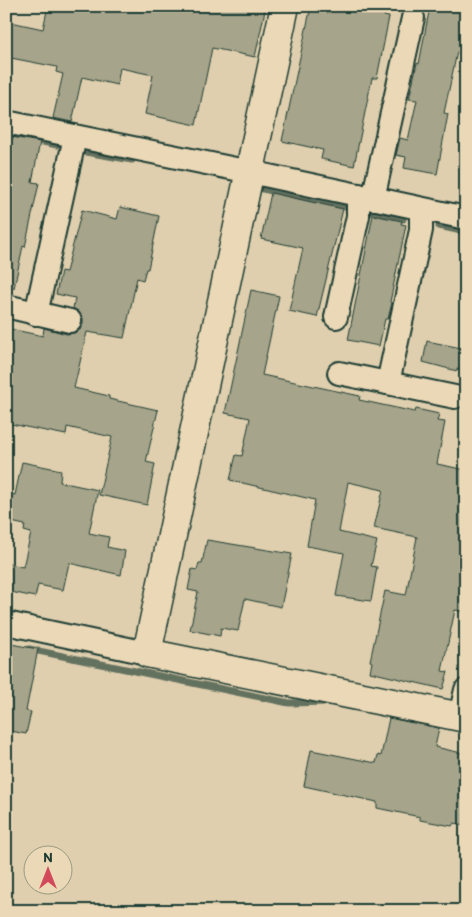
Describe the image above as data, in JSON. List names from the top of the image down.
{
  "north": "top"
}
